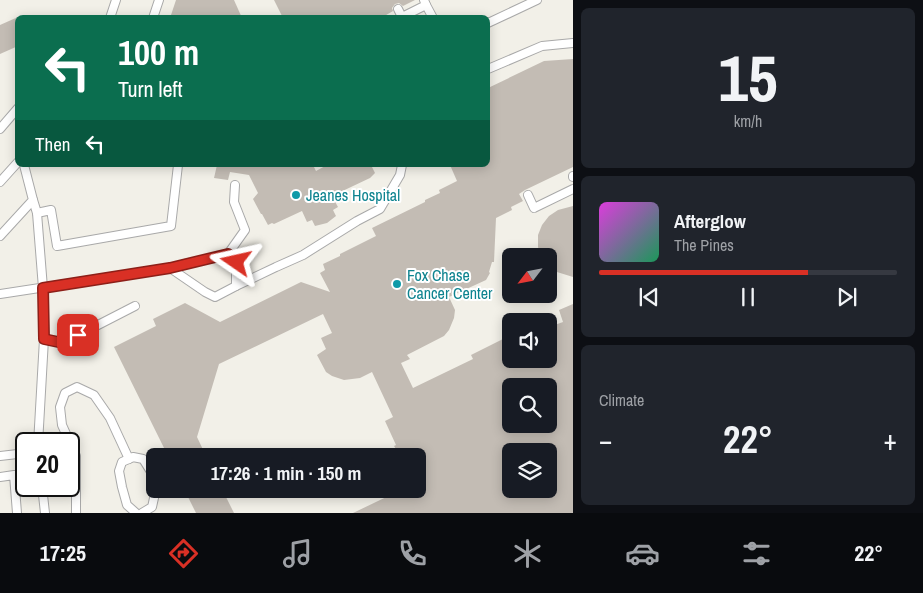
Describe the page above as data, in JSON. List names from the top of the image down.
{
  "places": ["Jeanes Hospital", "Fox Chase Cancer Center"],
  "north": "bottom left",
  "page": {
    "tile": [
      ["15", "km/h"],
      "Climate"
    ],
    "turn": ["100 m", "Turn left"],
    "then": "Then",
    "song": ["Afterglow", "The Pines"],
    "heat": ["−", "22°", "+"],
    "limit": "20",
    "trip": "17:26 · 1 min · 150 m",
    "tabs": ["17:25", "22°"]
  }
}
